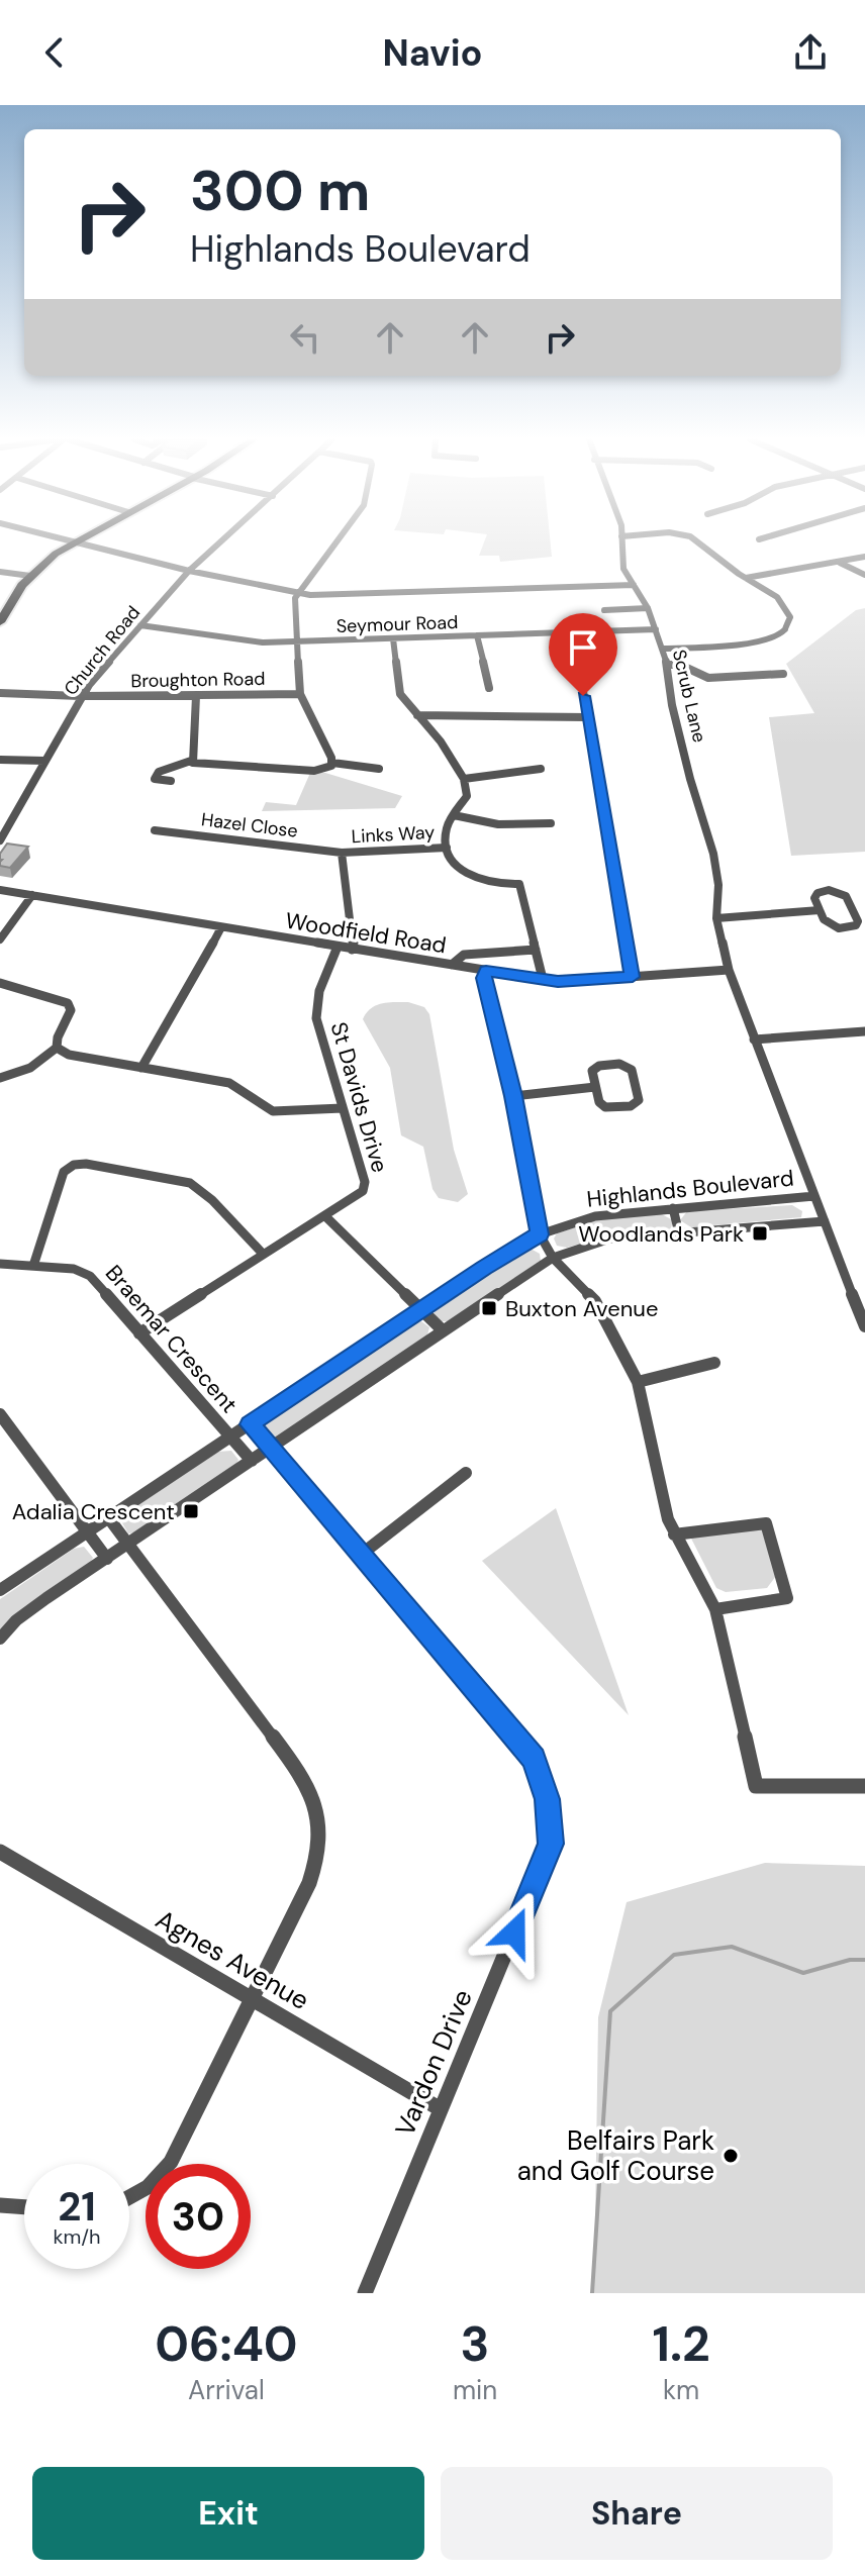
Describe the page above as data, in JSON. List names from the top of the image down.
{
  "streets": {
    "street": [
      "Seymour Road",
      "Church Road",
      "Broughton Road",
      "Scrub Lane",
      "Hazel Close",
      "Links Way",
      "Woodfield Road",
      "St Davids Drive",
      "Highlands Boulevard",
      "Braemar Crescent",
      "Agnes Avenue",
      "Vardon Drive"
    ]
  },
  "crossings": [
    ["Seymour Road", "Church Road"],
    ["Seymour Road", "Scrub Lane"],
    ["Church Road", "Broughton Road"],
    ["Scrub Lane", "Woodfield Road"],
    ["Hazel Close", "Links Way"],
    ["Woodfield Road", "St Davids Drive"],
    ["St Davids Drive", "Braemar Crescent"],
    ["Highlands Boulevard", "Braemar Crescent"],
    ["Highlands Boulevard", "Vardon Drive"],
    ["Agnes Avenue", "Vardon Drive"]
  ],
  "places": {
    "transit": ["Woodlands Park", "Buxton Avenue", "Adalia Crescent"],
    "other": ["Belfairs Park and Golf Course"]
  },
  "page": {
    "header": "Navio",
    "turn": ["300 m", "Highlands Boulevard"],
    "speed": "21 km/h",
    "limit": "30",
    "eta": [
      "06:40",
      "Arrival",
      "3",
      "min",
      "1.2",
      "km"
    ],
    "buttons": ["Exit", "Share"]
  }
}
